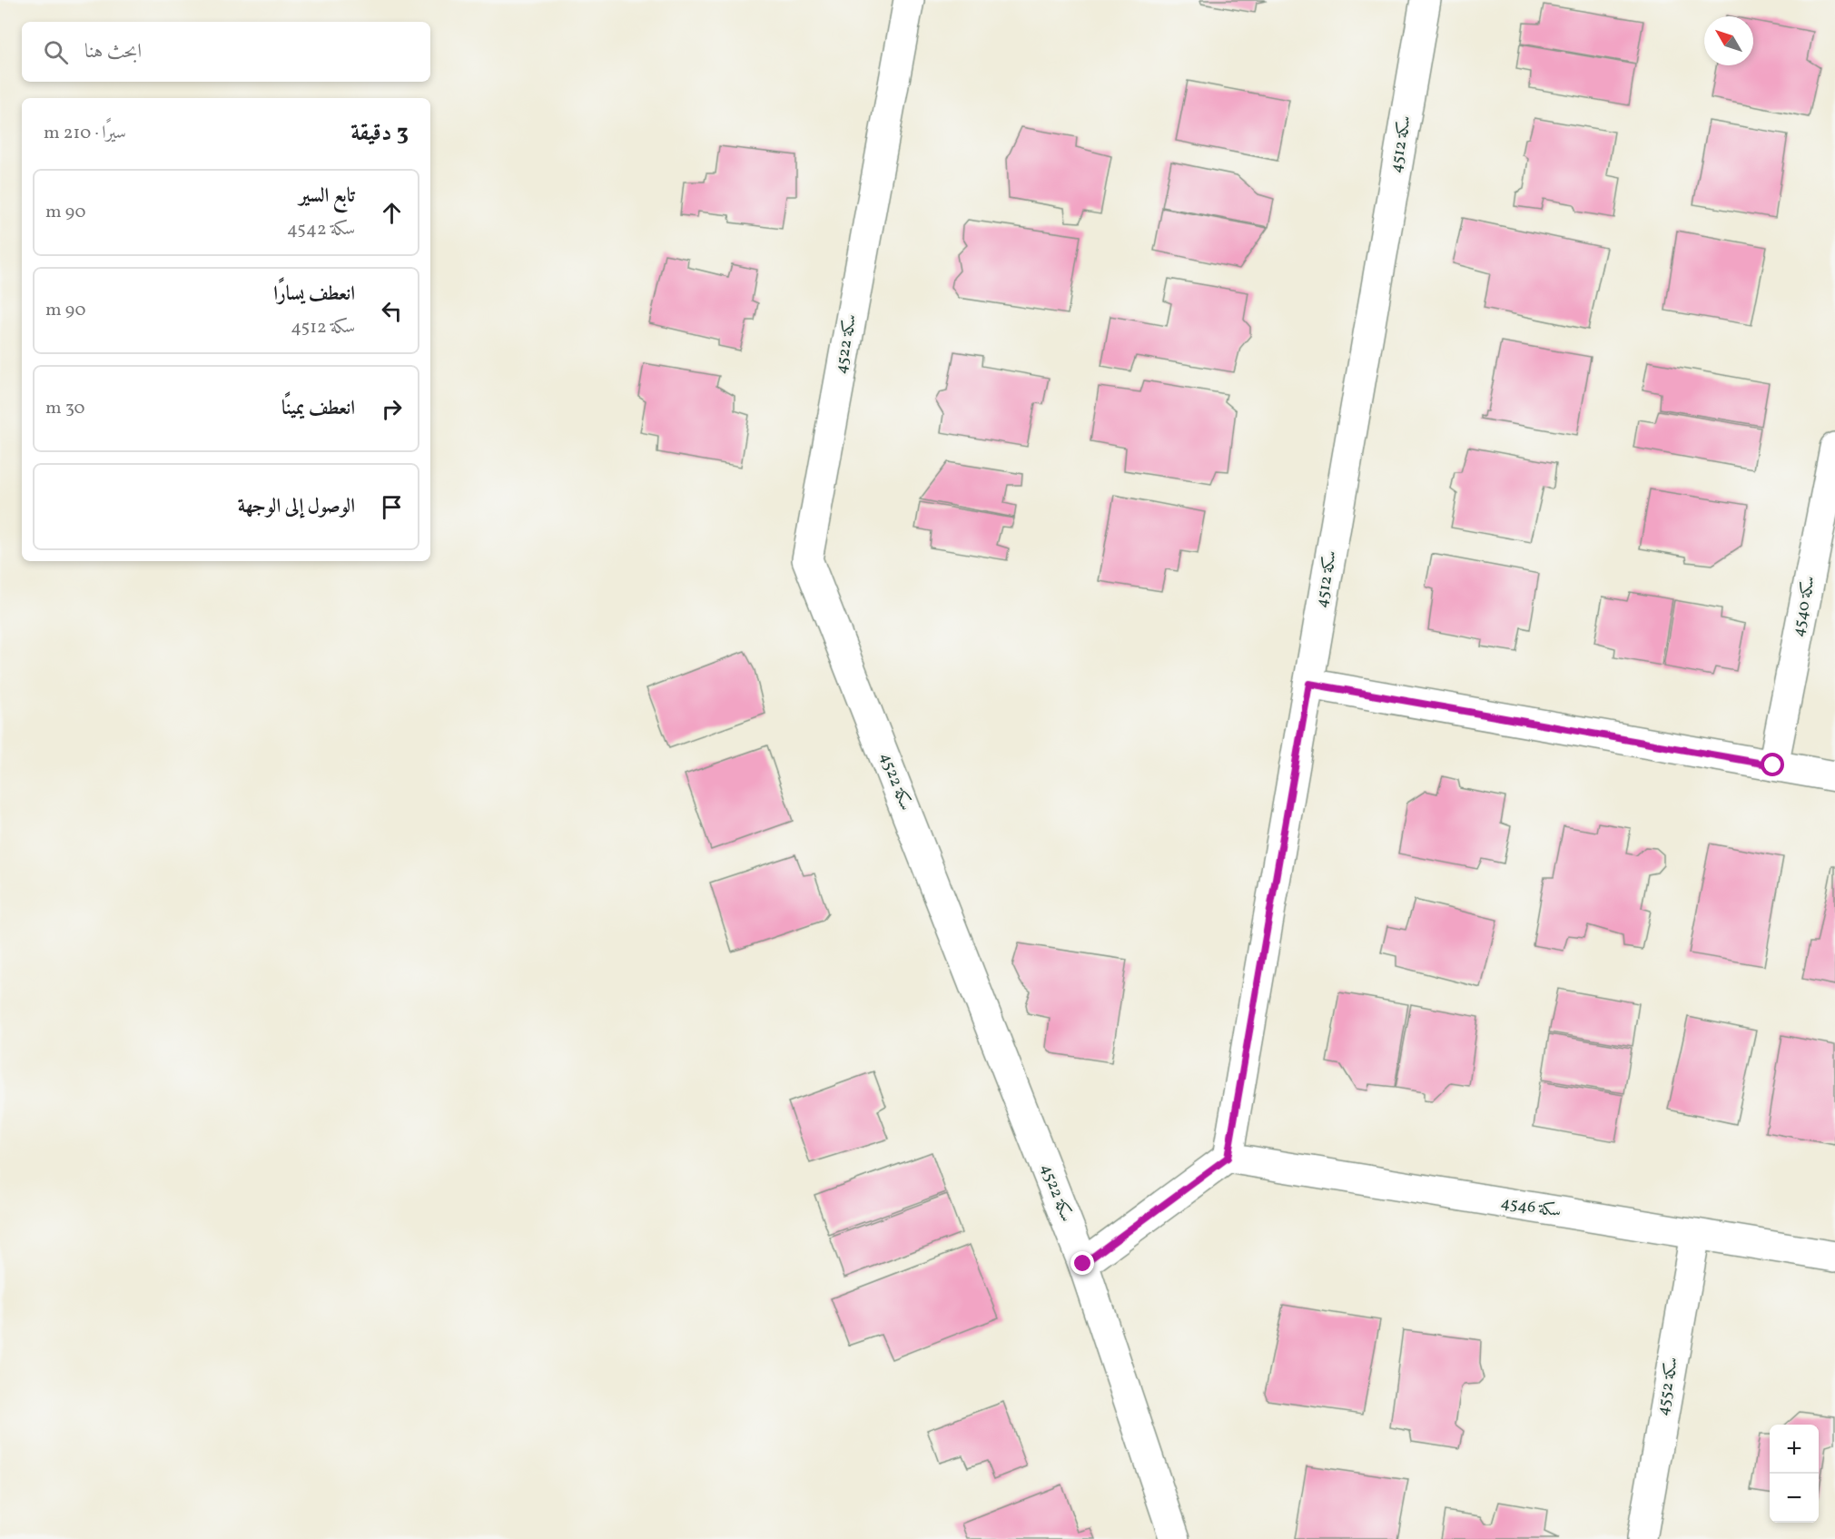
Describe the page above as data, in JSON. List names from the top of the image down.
{
  "streets": {
    "street": [
      "سكة 4512",
      "سكة 4522",
      "سكة 4540",
      "سكة 4546",
      "سكة 4552"
    ]
  },
  "crossings": [
    ["سكة 4512", "سكة 4546"],
    ["سكة 4546", "سكة 4552"]
  ],
  "north": "top left",
  "page": {
    "search": "ابحث هنا",
    "heading": ["3 دقيقة", "سيرًا · 210 m"],
    "list": [
      ["تابع السير", "سكة 4542", "90 m"],
      ["انعطف يسارًا", "سكة 4512", "90 m"],
      ["انعطف يمينًا", "30 m"],
      "الوصول إلى الوجهة"
    ],
    "map_buttons": ["+", "−"]
  }
}
